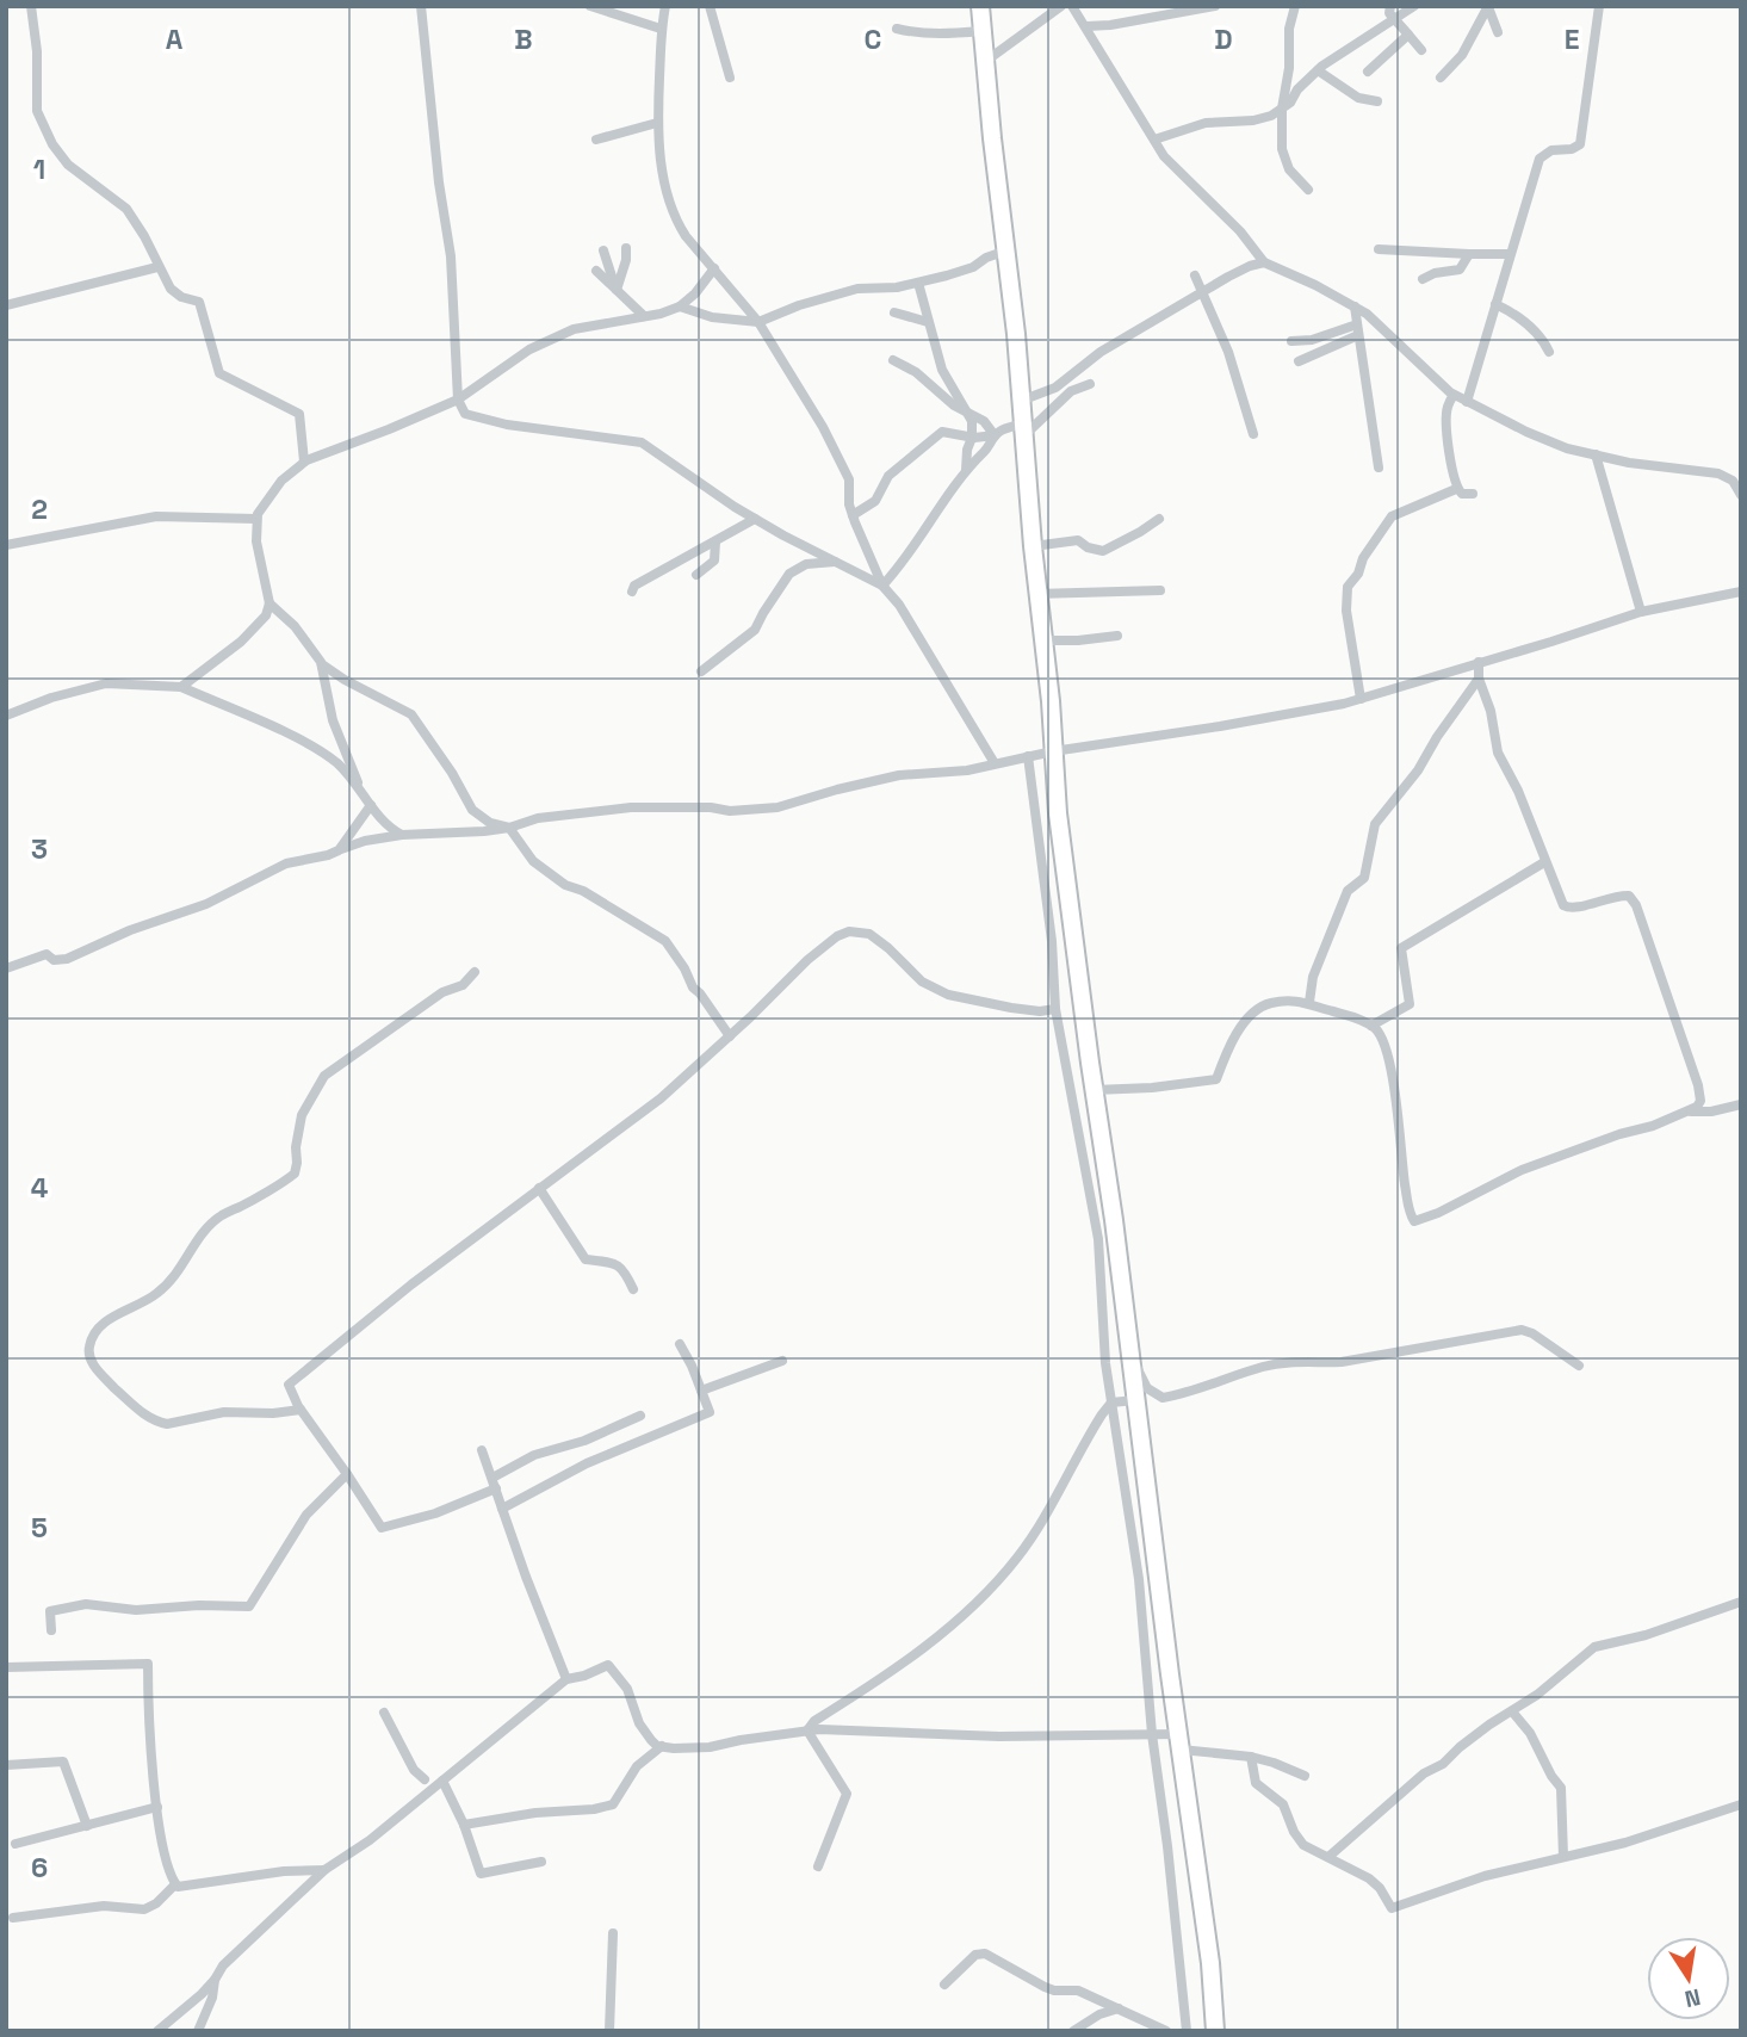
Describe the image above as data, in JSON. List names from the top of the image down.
{
  "north": "bottom",
  "grid": {
    "columns": [
      "A",
      "B",
      "C",
      "D",
      "E"
    ],
    "rows": [
      "1",
      "2",
      "3",
      "4",
      "5",
      "6"
    ]
  }
}
